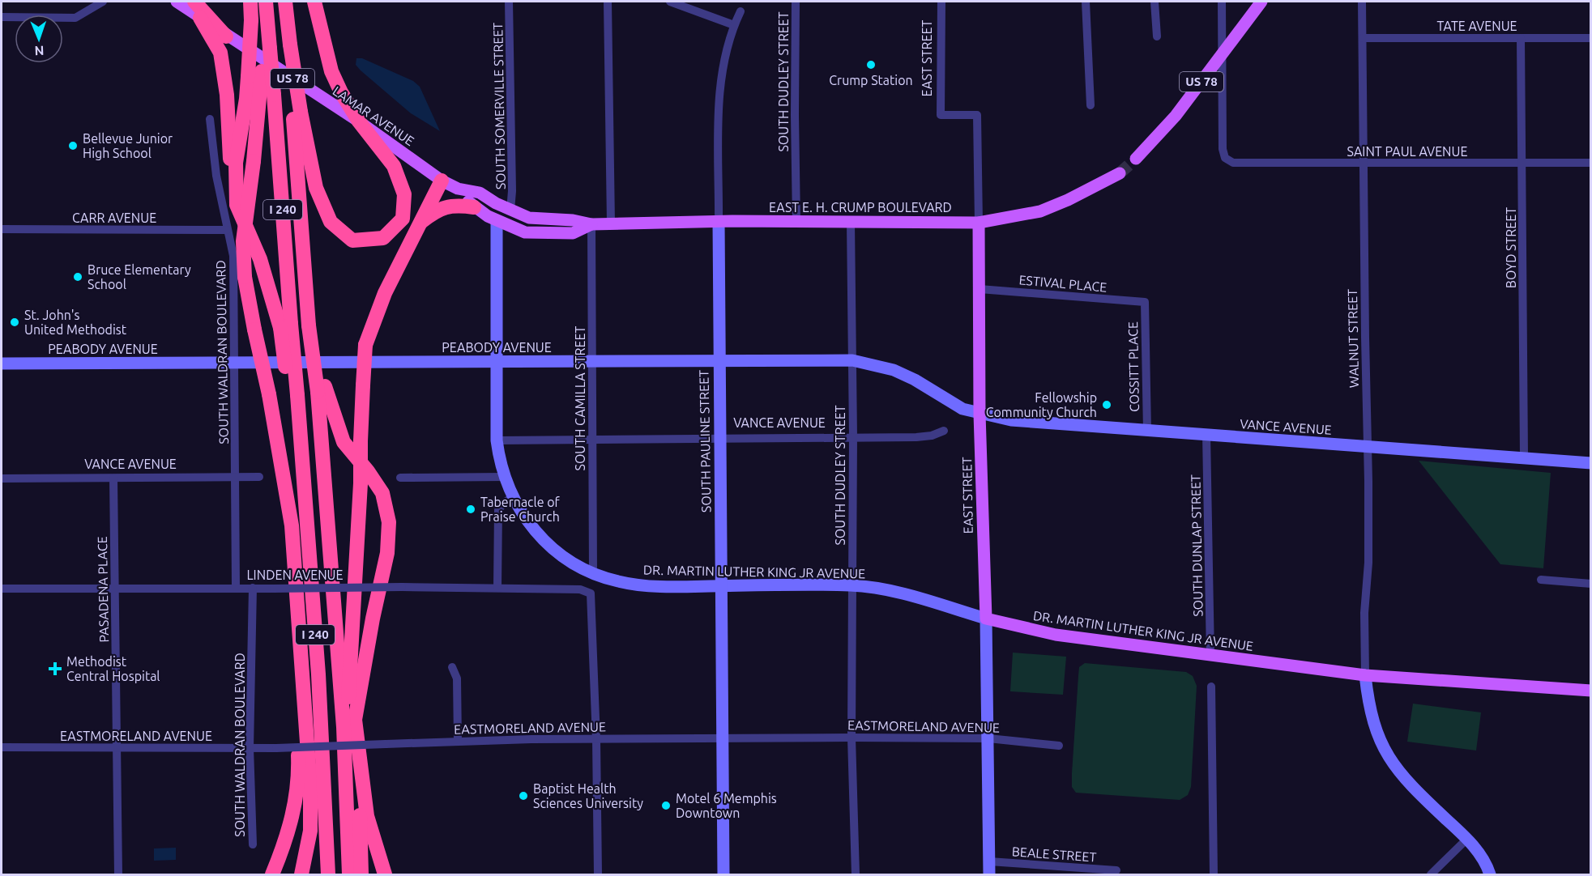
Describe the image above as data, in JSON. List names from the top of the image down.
{
  "streets": {
    "highway": ["I 240"],
    "main road": [
      "EAST STREET",
      "US 78",
      "LAMAR AVENUE",
      "EAST E. H. CRUMP BOULEVARD",
      "PEABODY AVENUE",
      "VANCE AVENUE",
      "SOUTH PAULINE STREET",
      "DR. MARTIN LUTHER KING JR AVENUE"
    ],
    "street": [
      "TATE AVENUE",
      "SOUTH DUDLEY STREET",
      "SOUTH SOMERVILLE STREET",
      "SAINT PAUL AVENUE",
      "CARR AVENUE",
      "BOYD STREET",
      "ESTIVAL PLACE",
      "WALNUT STREET",
      "SOUTH WALDRAN BOULEVARD",
      "COSSITT PLACE",
      "SOUTH CAMILLA STREET",
      "SOUTH DUNLAP STREET",
      "LINDEN AVENUE",
      "PASADENA PLACE",
      "EASTMORELAND AVENUE",
      "BEALE STREET"
    ]
  },
  "crossings": [
    ["TATE AVENUE", "BOYD STREET"],
    ["TATE AVENUE", "WALNUT STREET"],
    ["EAST STREET", "EAST E. H. CRUMP BOULEVARD"],
    ["EAST STREET", "ESTIVAL PLACE"],
    ["EAST STREET", "PEABODY AVENUE"],
    ["EAST STREET", "VANCE AVENUE"],
    ["EAST STREET", "DR. MARTIN LUTHER KING JR AVENUE"],
    ["EAST STREET", "EASTMORELAND AVENUE"],
    ["EAST STREET", "BEALE STREET"],
    ["US 78", "SAINT PAUL AVENUE"],
    ["SOUTH DUDLEY STREET", "EAST E. H. CRUMP BOULEVARD"],
    ["SOUTH DUDLEY STREET", "PEABODY AVENUE"],
    ["SOUTH DUDLEY STREET", "VANCE AVENUE"],
    ["SOUTH DUDLEY STREET", "DR. MARTIN LUTHER KING JR AVENUE"],
    ["SOUTH DUDLEY STREET", "EASTMORELAND AVENUE"],
    ["SOUTH SOMERVILLE STREET", "EAST E. H. CRUMP BOULEVARD"],
    ["LAMAR AVENUE", "EAST E. H. CRUMP BOULEVARD"],
    ["SAINT PAUL AVENUE", "BOYD STREET"],
    ["SAINT PAUL AVENUE", "WALNUT STREET"],
    ["EAST E. H. CRUMP BOULEVARD", "SOUTH CAMILLA STREET"],
    ["EAST E. H. CRUMP BOULEVARD", "SOUTH PAULINE STREET"],
    ["EAST E. H. CRUMP BOULEVARD", "DR. MARTIN LUTHER KING JR AVENUE"],
    ["CARR AVENUE", "SOUTH WALDRAN BOULEVARD"],
    ["BOYD STREET", "VANCE AVENUE"],
    ["ESTIVAL PLACE", "COSSITT PLACE"],
    ["WALNUT STREET", "VANCE AVENUE"],
    ["WALNUT STREET", "DR. MARTIN LUTHER KING JR AVENUE"],
    ["PEABODY AVENUE", "SOUTH WALDRAN BOULEVARD"],
    ["PEABODY AVENUE", "SOUTH CAMILLA STREET"],
    ["PEABODY AVENUE", "VANCE AVENUE"],
    ["PEABODY AVENUE", "SOUTH PAULINE STREET"],
    ["PEABODY AVENUE", "DR. MARTIN LUTHER KING JR AVENUE"],
    ["SOUTH WALDRAN BOULEVARD", "VANCE AVENUE"],
    ["SOUTH WALDRAN BOULEVARD", "LINDEN AVENUE"],
    ["SOUTH WALDRAN BOULEVARD", "EASTMORELAND AVENUE"],
    ["COSSITT PLACE", "VANCE AVENUE"],
    ["SOUTH CAMILLA STREET", "VANCE AVENUE"],
    ["SOUTH CAMILLA STREET", "DR. MARTIN LUTHER KING JR AVENUE"],
    ["VANCE AVENUE", "SOUTH PAULINE STREET"],
    ["VANCE AVENUE", "SOUTH DUNLAP STREET"],
    ["VANCE AVENUE", "DR. MARTIN LUTHER KING JR AVENUE"],
    ["VANCE AVENUE", "PASADENA PLACE"],
    ["SOUTH PAULINE STREET", "DR. MARTIN LUTHER KING JR AVENUE"],
    ["SOUTH PAULINE STREET", "EASTMORELAND AVENUE"],
    ["SOUTH DUNLAP STREET", "DR. MARTIN LUTHER KING JR AVENUE"],
    ["LINDEN AVENUE", "PASADENA PLACE"],
    ["LINDEN AVENUE", "EASTMORELAND AVENUE"],
    ["PASADENA PLACE", "EASTMORELAND AVENUE"]
  ],
  "places": {
    "other": [
      "Crump Station",
      "Bellevue Junior High School",
      "Bruce Elementary School",
      "St. John's United Methodist",
      "Fellowship Community Church",
      "Tabernacle of Praise Church",
      "Baptist Health Sciences University",
      "Motel 6 Memphis Downtown"
    ],
    "health": ["Methodist Central Hospital"]
  },
  "north": "bottom"
}
